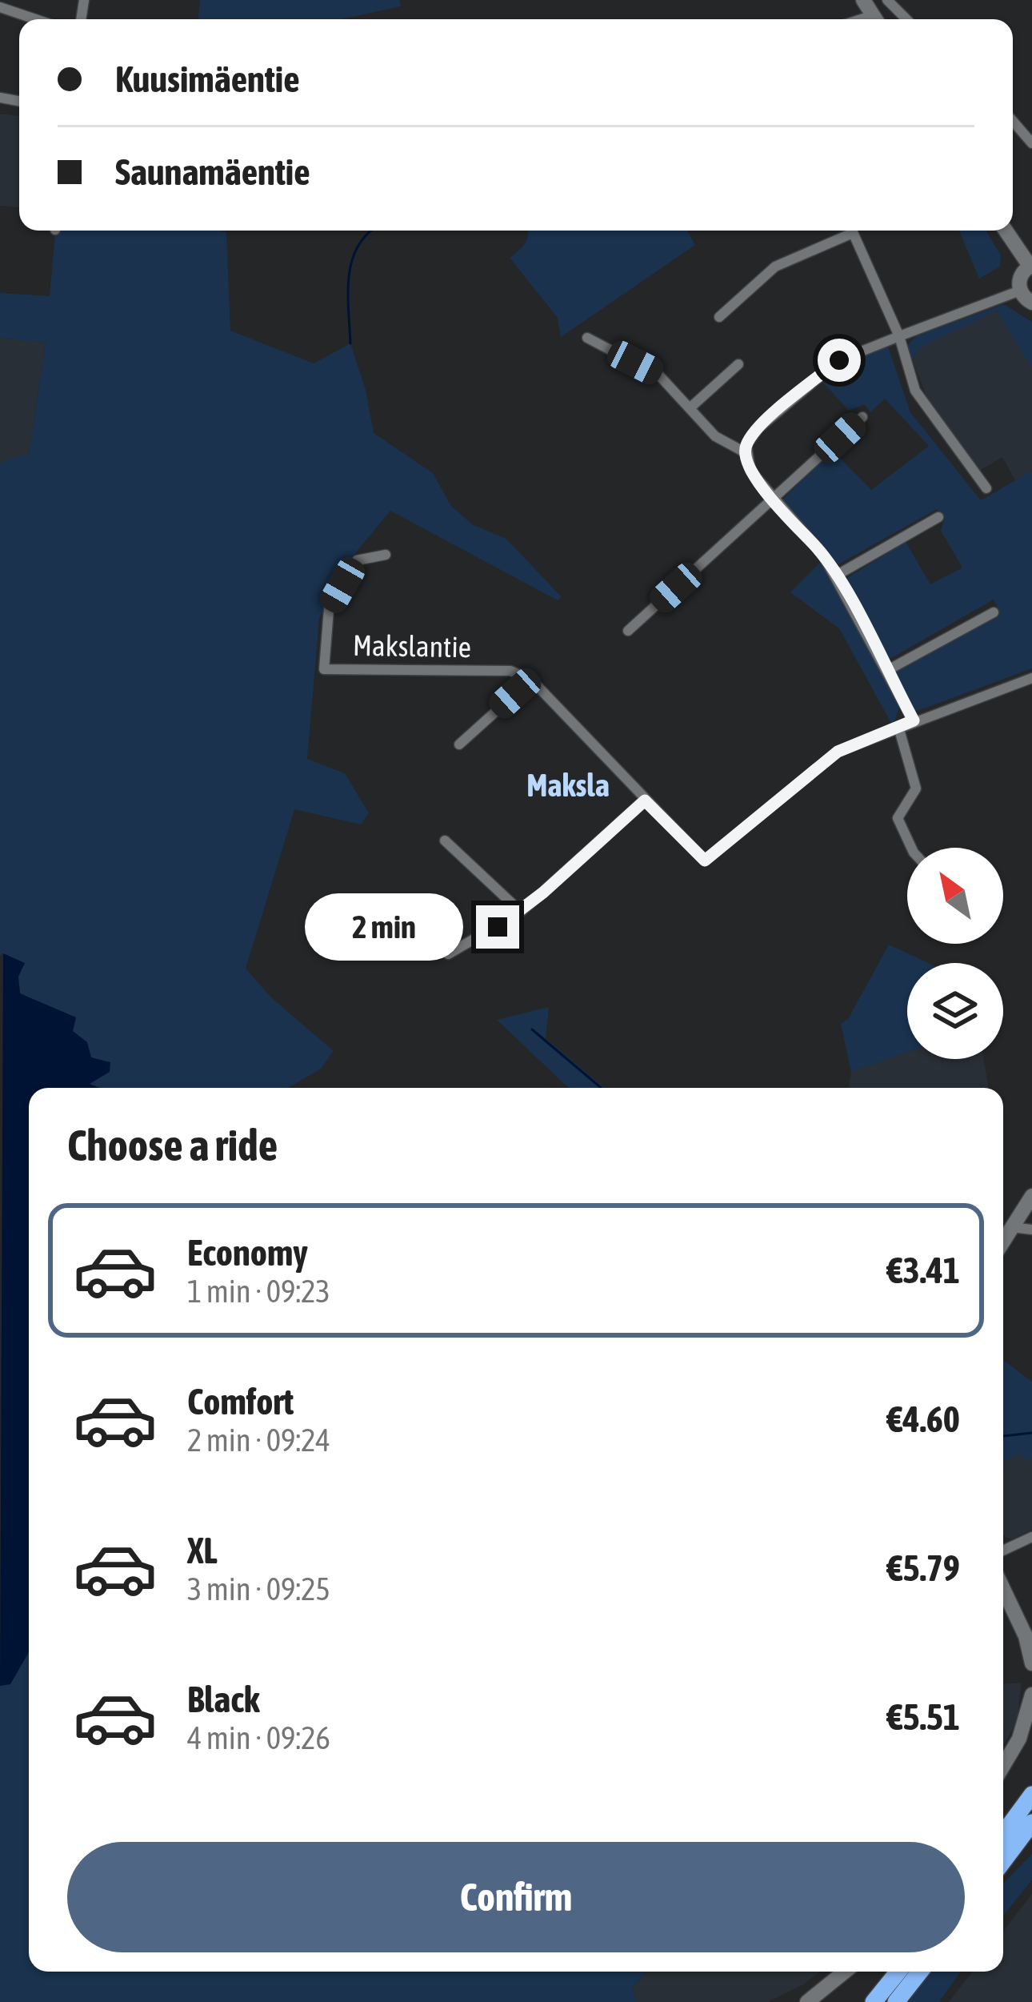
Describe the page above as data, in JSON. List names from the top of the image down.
{
  "streets": {
    "street": ["Makslantie"]
  },
  "districts": ["Maksla"],
  "north": "top left",
  "page": {
    "banner": ["Kuusimäentie", "Saunamäentie"],
    "bubble": "2 min",
    "heading": "Choose a ride",
    "list": [
      {
        "name": "Economy",
        "note": "1 min · 09:23",
        "value": "€3.41"
      },
      {
        "name": "Comfort",
        "note": "2 min · 09:24",
        "value": "€4.60"
      },
      {
        "name": "XL",
        "note": "3 min · 09:25",
        "value": "€5.79"
      },
      {
        "name": "Black",
        "note": "4 min · 09:26",
        "value": "€5.51"
      }
    ],
    "buttons": "Confirm"
  }
}
